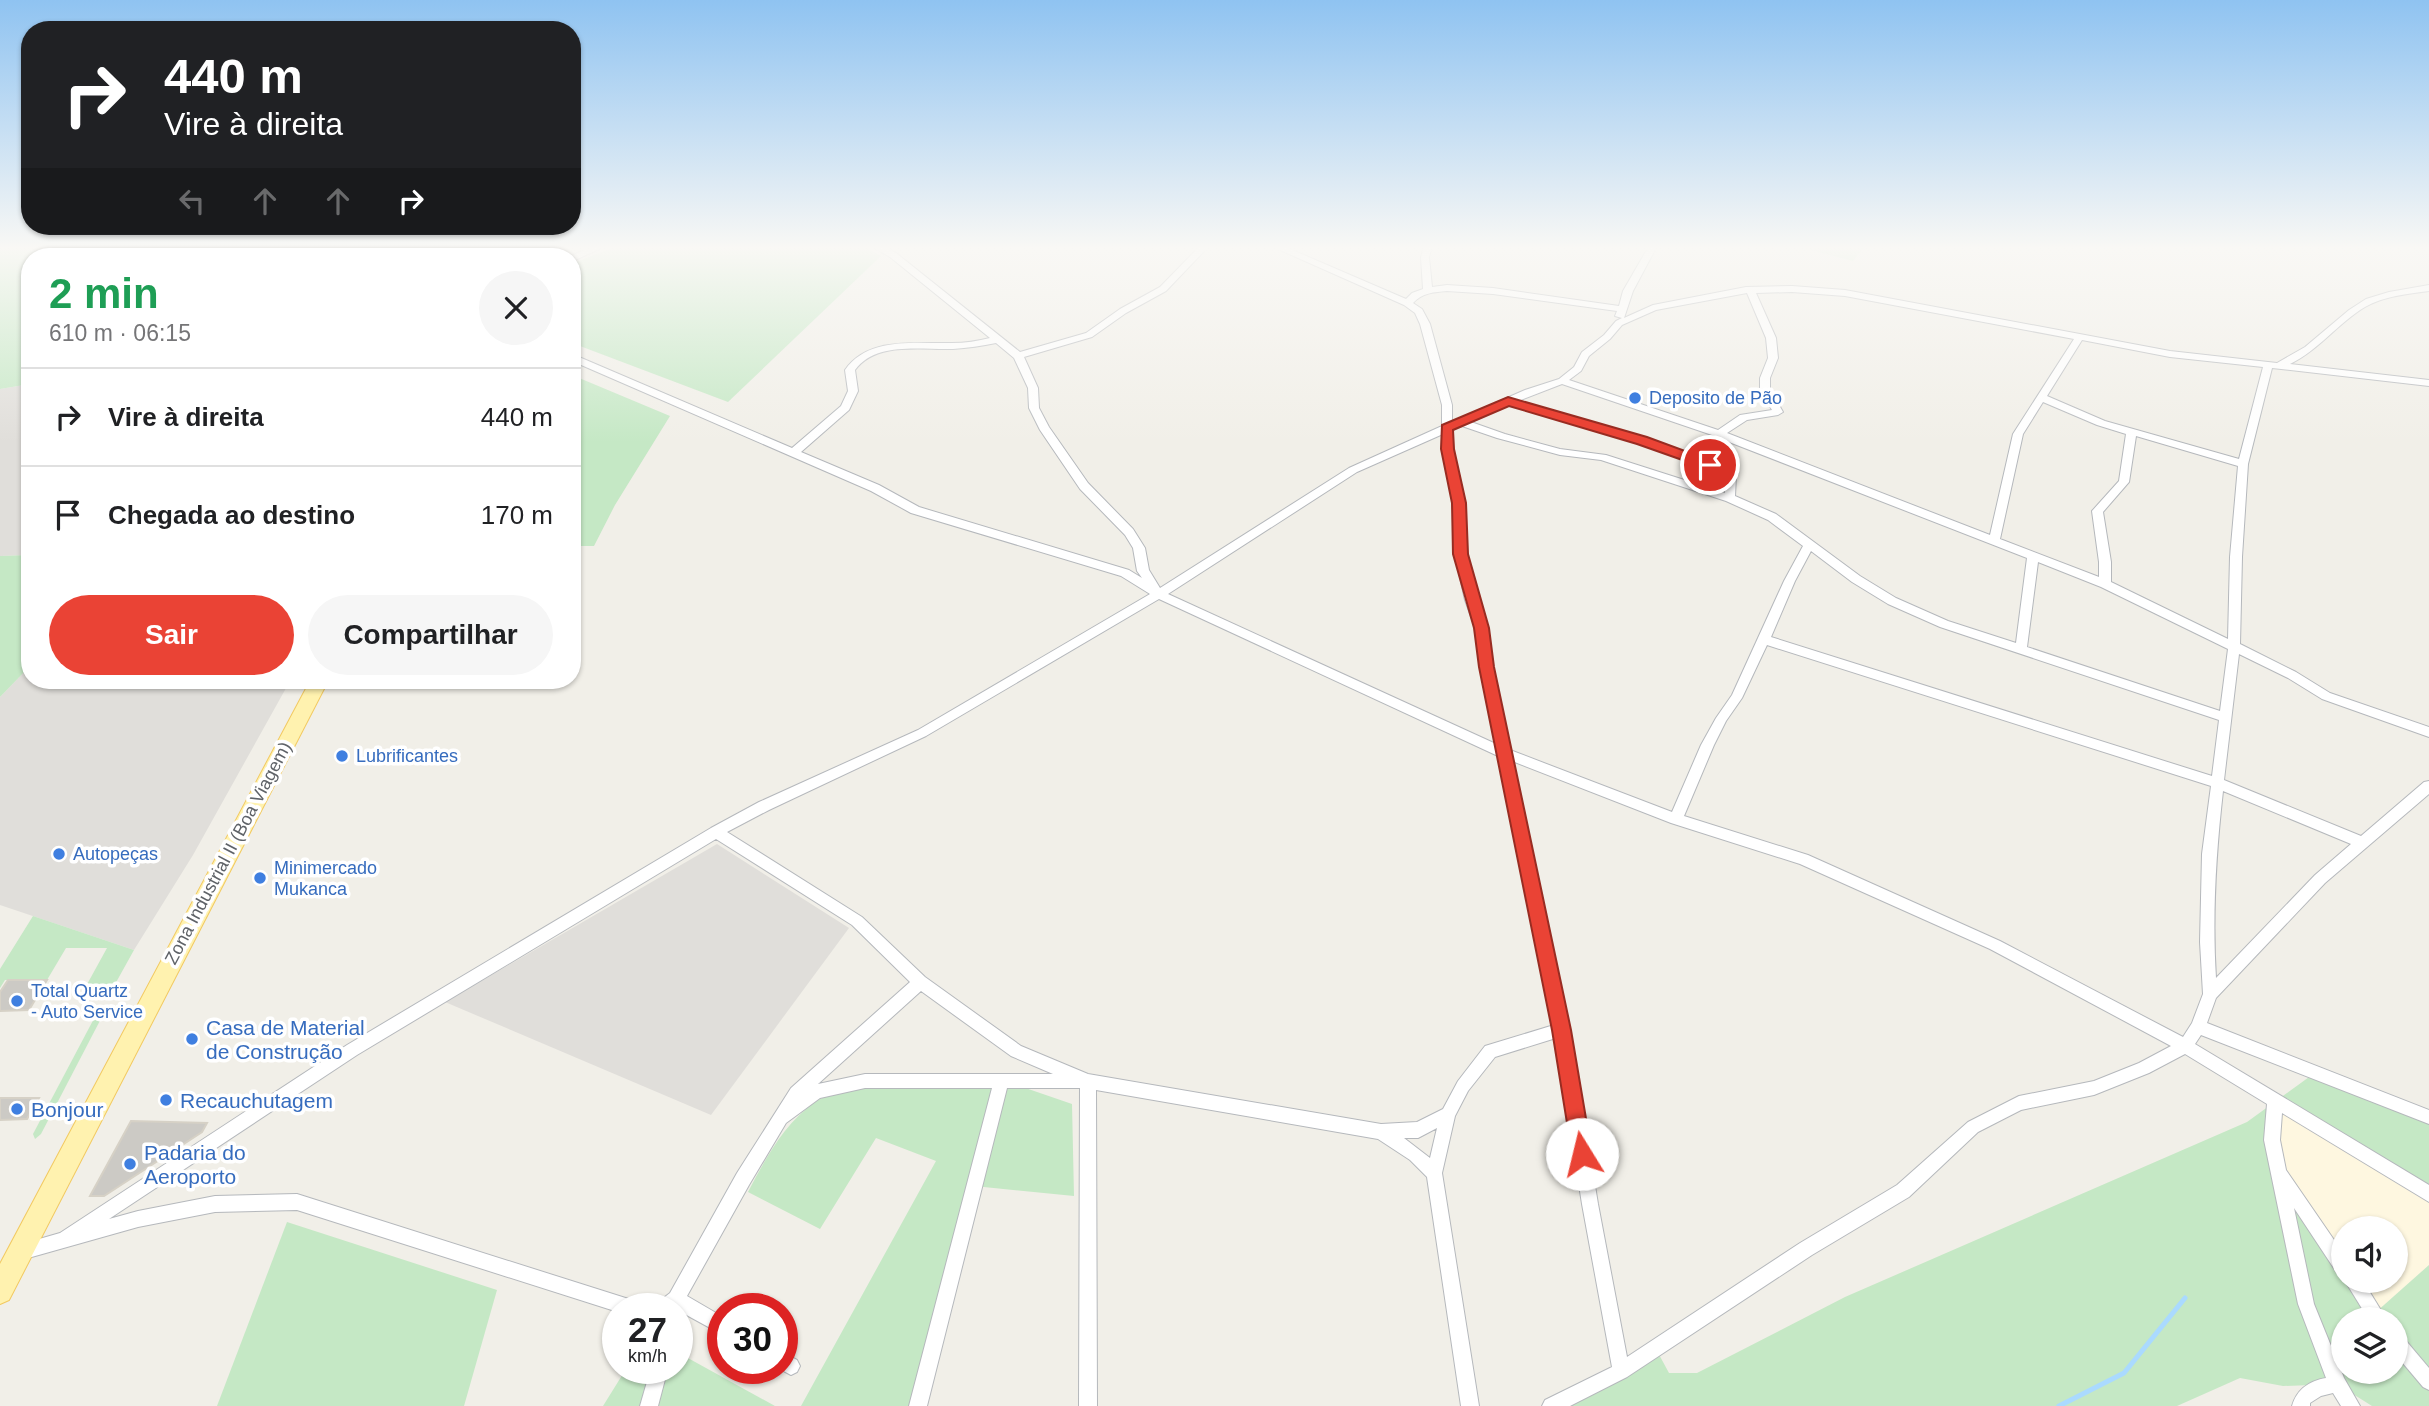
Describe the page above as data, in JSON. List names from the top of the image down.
{
  "streets": {
    "main road": ["Zona Industrial II (Boa Viagem)"]
  },
  "places": [
    "Deposito de Pão",
    "Lubrificantes",
    "Autopeças",
    "Minimercado Mukanca",
    "Total Quartz - Auto Service",
    "Casa de Material de Construção",
    "Recauchutagem",
    "Bonjour",
    "Padaria do Aeroporto"
  ],
  "page": {
    "turn": ["440 m", "Vire à direita"],
    "heading": ["2 min", "610 m · 06:15"],
    "list": [
      {
        "name": "Vire à direita",
        "value": "440 m"
      },
      {
        "name": "Chegada ao destino",
        "value": "170 m"
      }
    ],
    "buttons": ["Sair", "Compartilhar"],
    "speed": "27 km/h",
    "limit": "30"
  }
}
